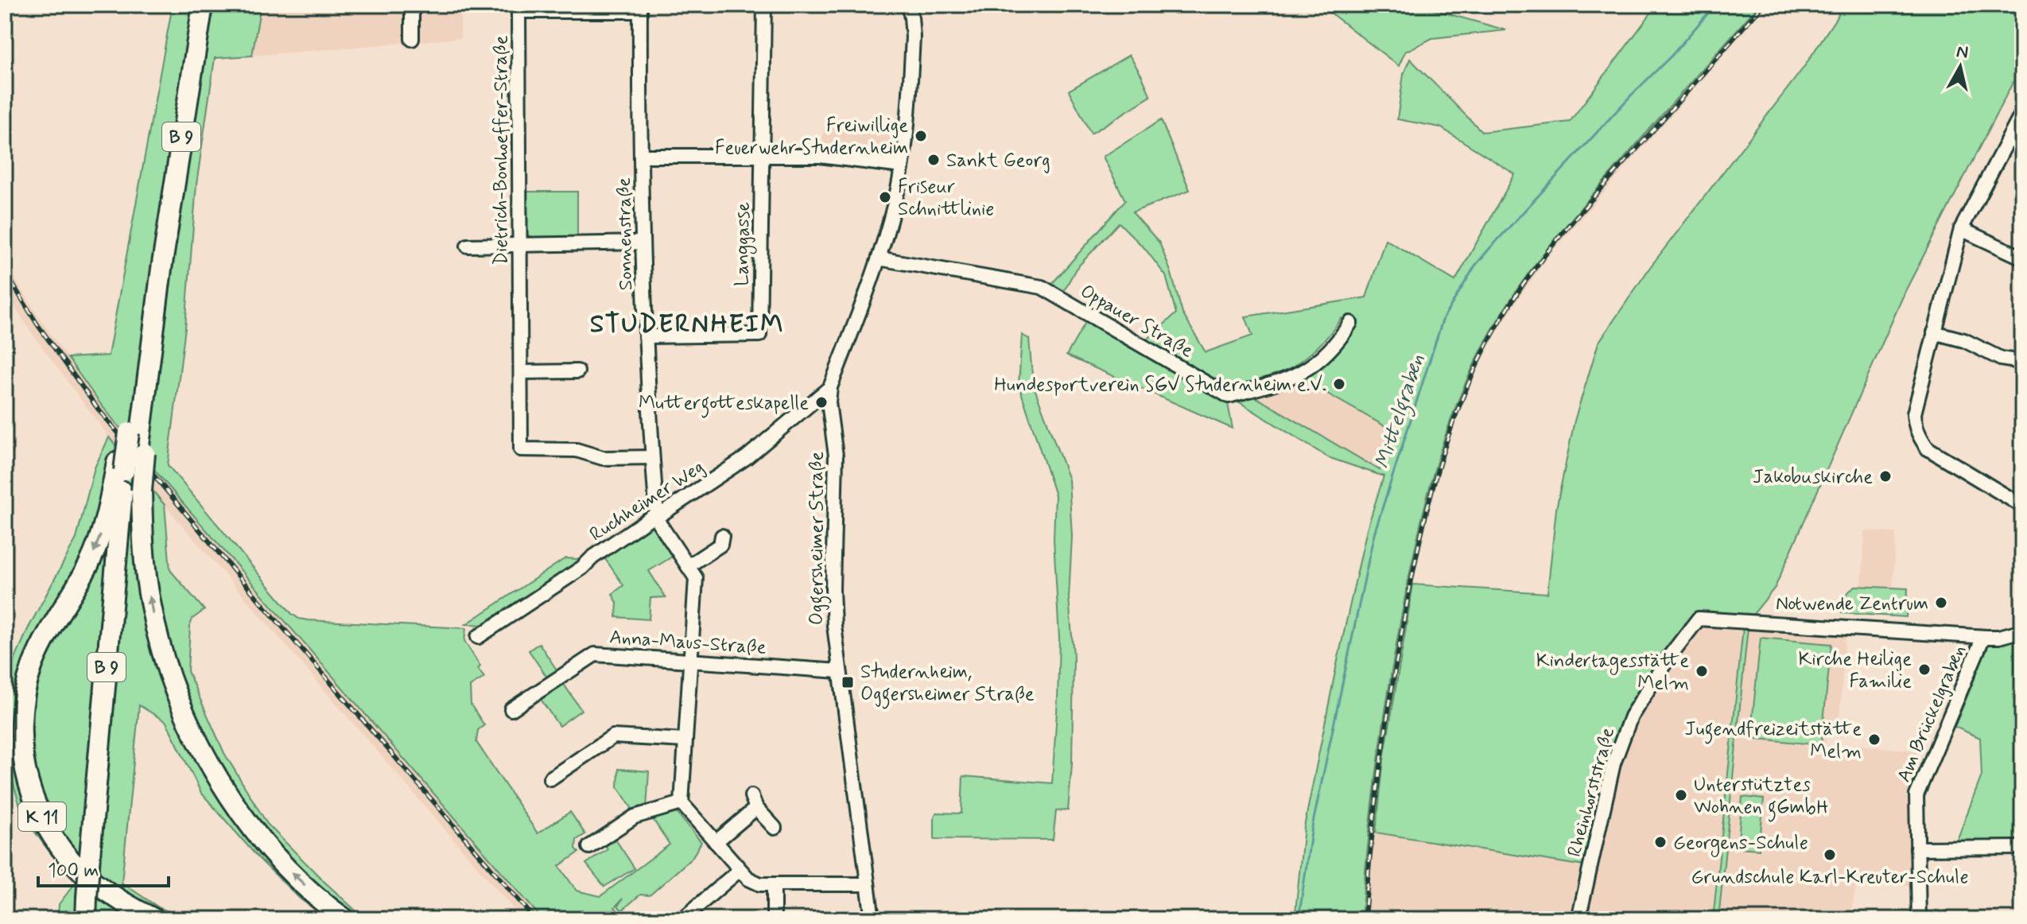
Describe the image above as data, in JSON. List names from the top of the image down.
{
  "streets": {
    "highway": ["B 9", "K 11"],
    "street": [
      "Dietrich-Bonhoeffer-Straße",
      "Sonnenstraße",
      "Langgasse",
      "Oppauer Straße",
      "Ruchheimer Weg",
      "Oggersheimer Straße",
      "Anna-Maus-Straße",
      "Am Brückelgraben",
      "Rheinhorststraße"
    ]
  },
  "crossings": [
    ["B 9", "K 11"],
    ["Dietrich-Bonhoeffer-Straße", "Sonnenstraße"],
    ["Sonnenstraße", "Langgasse"],
    ["Sonnenstraße", "Ruchheimer Weg"],
    ["Sonnenstraße", "Anna-Maus-Straße"],
    ["Oppauer Straße", "Oggersheimer Straße"],
    ["Ruchheimer Weg", "Oggersheimer Straße"],
    ["Oggersheimer Straße", "Anna-Maus-Straße"],
    ["Am Brückelgraben", "Rheinhorststraße"]
  ],
  "districts": ["STUDERNHEIM"],
  "water": ["Mittelgraben"],
  "places": {
    "other": [
      "Freiwillige Feuerwehr Studernheim",
      "Sankt Georg",
      "Friseur Schnittlinie",
      "Hundesportverein SGV Studernheim e.V.",
      "Muttergotteskapelle",
      "Jakobuskirche",
      "Notwende Zentrum",
      "Kirche Heilige Familie",
      "Kindertagesstätte Melm",
      "Jugendfreizeitstätte Melm",
      "Unterstütztes Wohnen gGmbH",
      "Georgens-Schule",
      "Grundschule Karl-Kreuter-Schule"
    ],
    "transit": ["Studernheim, Oggersheimer Straße"]
  },
  "scale_bar": "100 m",
  "north": "top"
}
